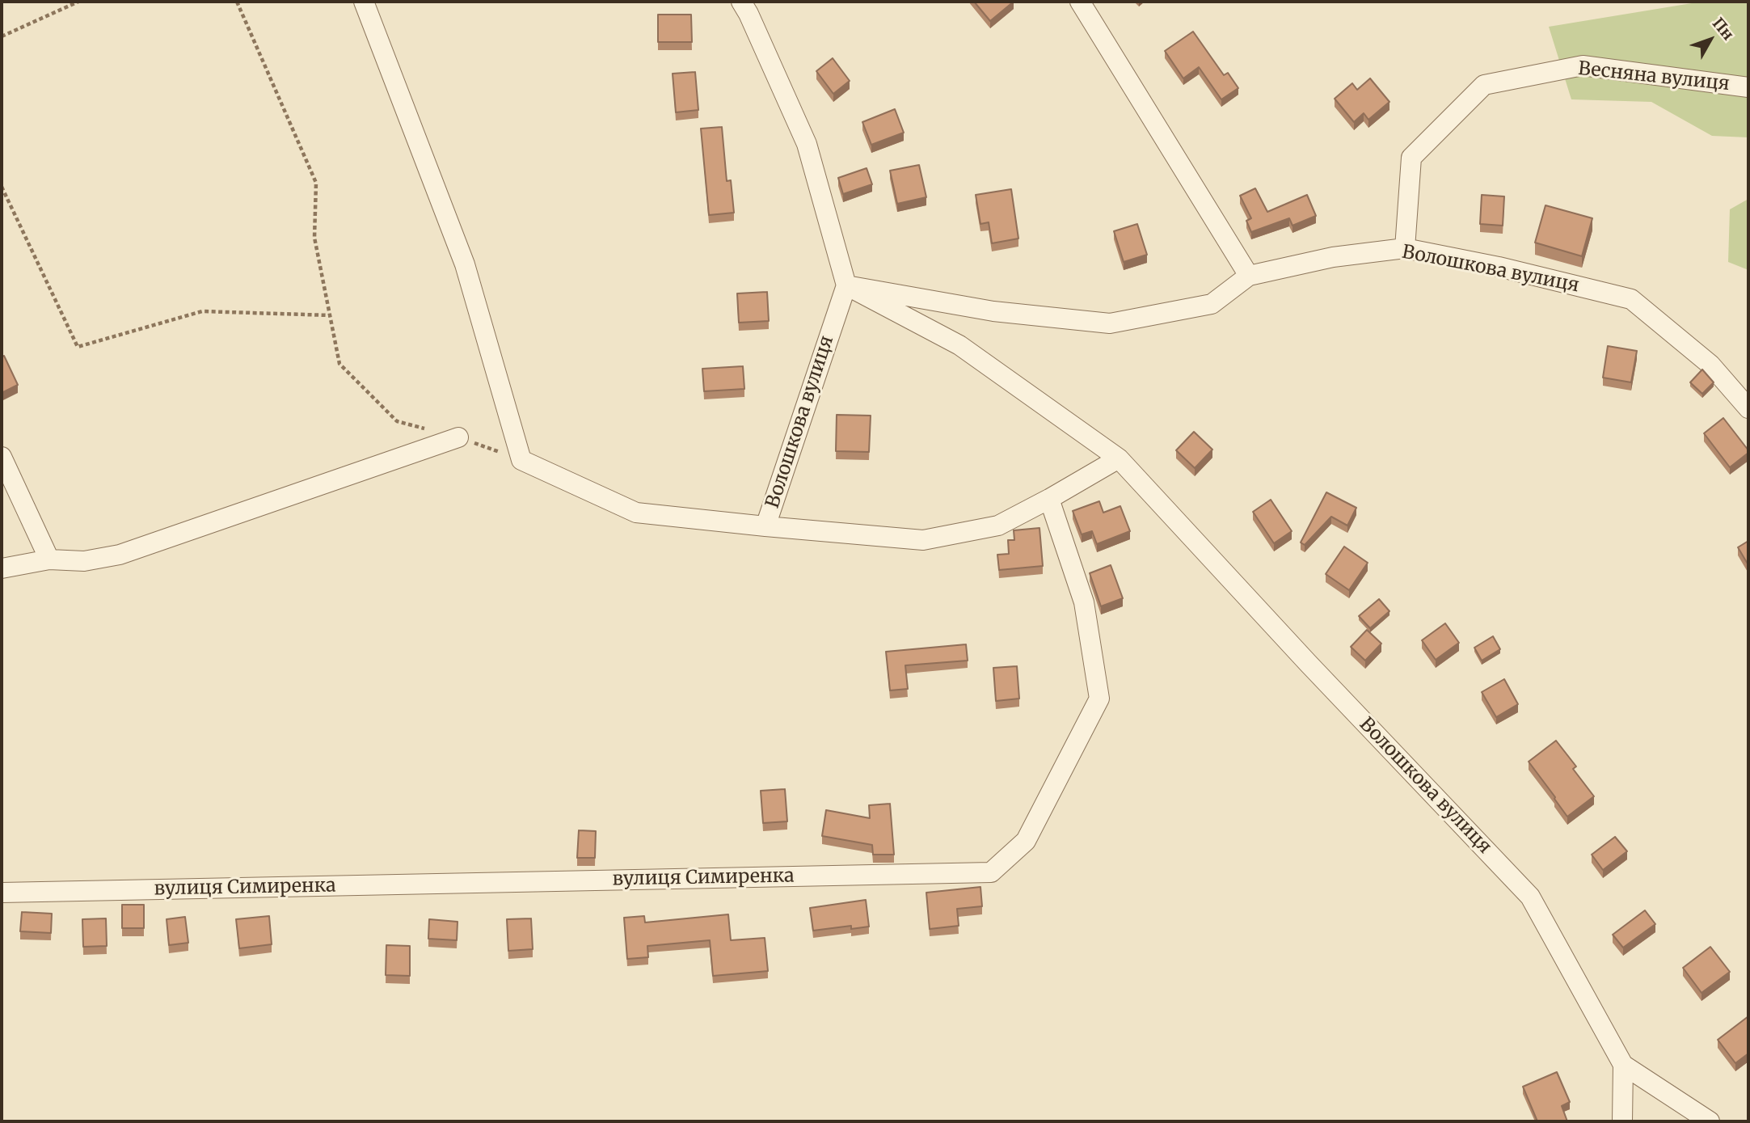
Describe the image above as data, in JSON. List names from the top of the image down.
{
  "streets": {
    "street": ["Весняна вулиця", "Волошкова вулиця", "вулиця Симиренка"]
  },
  "crossings": [
    ["Весняна вулиця", "Волошкова вулиця"],
    ["Волошкова вулиця", "вулиця Симиренка"]
  ],
  "north": "top right"
}
